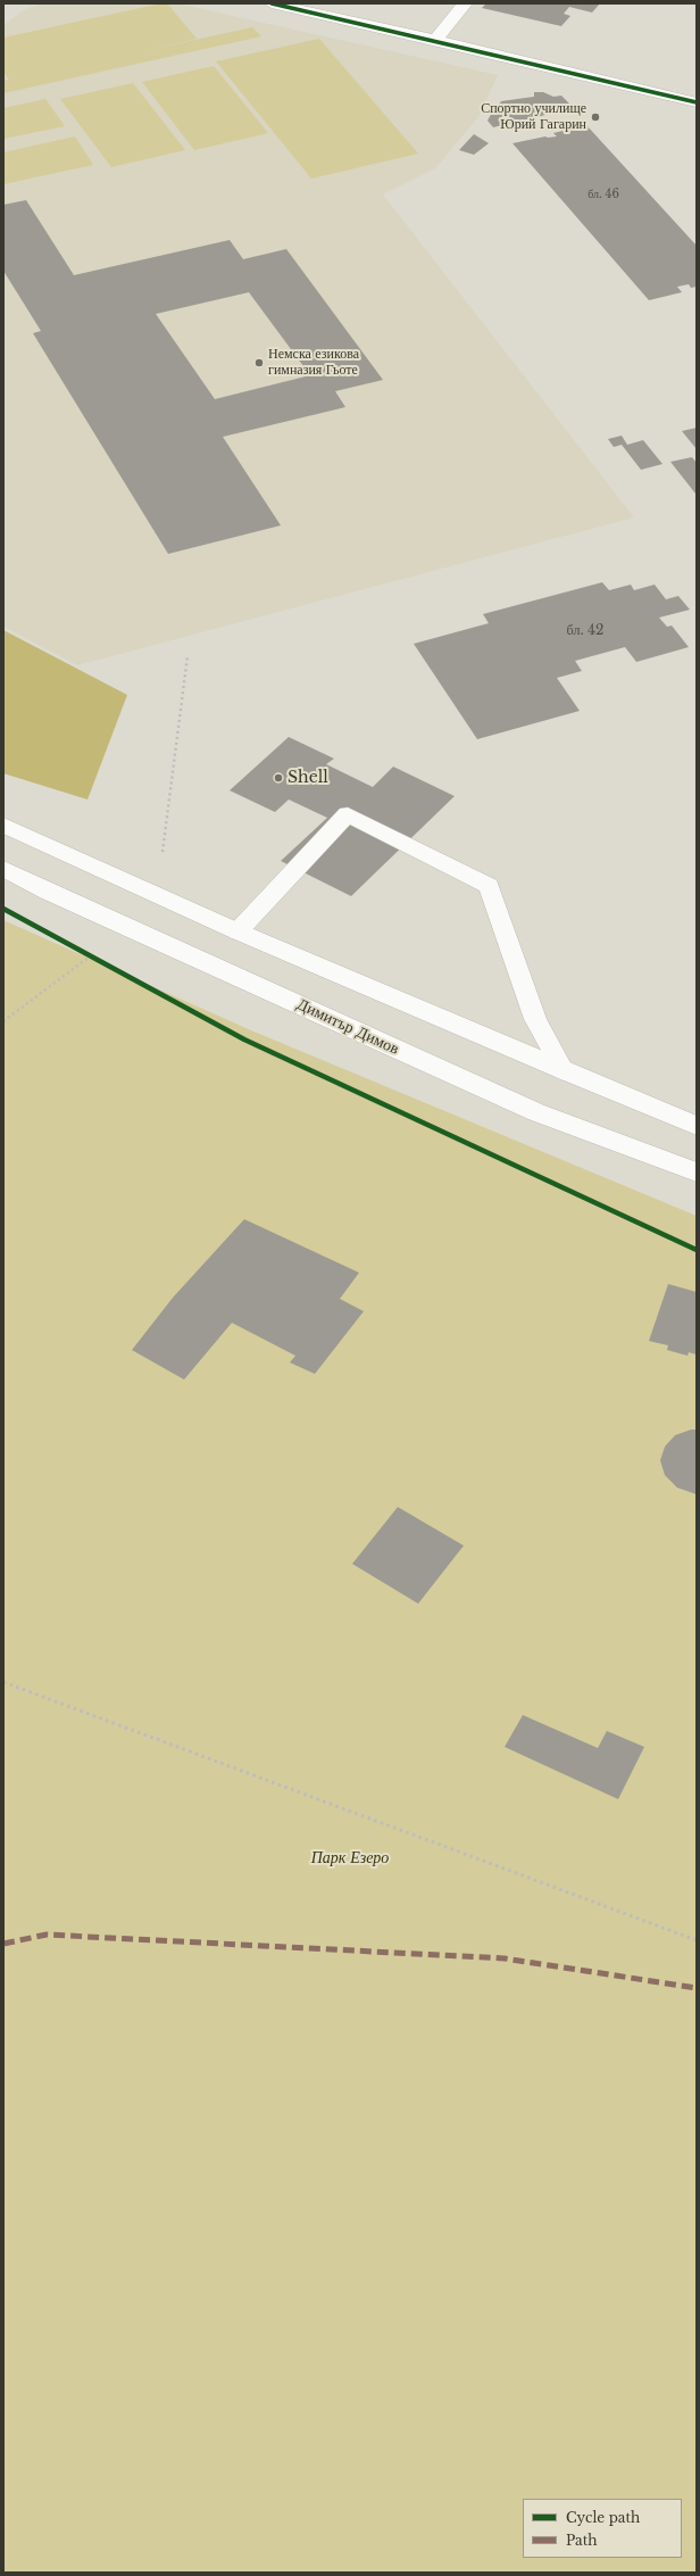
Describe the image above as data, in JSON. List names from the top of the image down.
{
  "streets": {
    "main road": ["Димитър Димов"]
  },
  "parks": ["Парк Езеро"],
  "places": ["Спортно училище Юрий Гагарин", "Немска езикова гимназия Гьоте", "Shell"],
  "house_numbers": ["бл. 46", "бл. 42"],
  "legend": ["Cycle path", "Path"]
}
